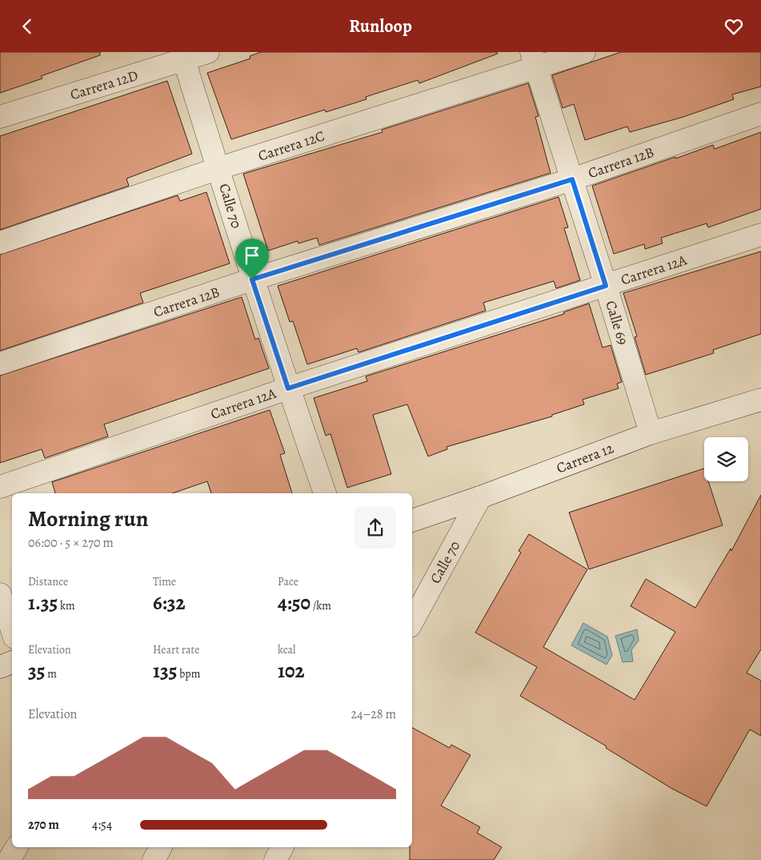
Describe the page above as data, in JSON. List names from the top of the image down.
{
  "streets": {
    "street": [
      "Carrera 12D",
      "Carrera 12C",
      "Carrera 12B",
      "Calle 70",
      "Carrera 12A",
      "Calle 69",
      "Carrera 12"
    ]
  },
  "crossings": [
    ["Carrera 12D", "Calle 70"],
    ["Carrera 12C", "Calle 70"],
    ["Carrera 12C", "Calle 69"],
    ["Carrera 12B", "Calle 70"],
    ["Carrera 12B", "Calle 69"],
    ["Calle 70", "Carrera 12A"],
    ["Calle 70", "Carrera 12"],
    ["Carrera 12A", "Calle 69"],
    ["Calle 69", "Carrera 12"]
  ],
  "page": {
    "header": "Runloop",
    "heading": ["Morning run", "06:00 · 5 × 270 m"],
    "stats": [
      ["Distance", "1.35 km"],
      ["Time", "6:32"],
      ["Pace", "4:50 /km"],
      ["Elevation", "35 m"],
      ["Heart rate", "135 bpm"],
      ["kcal", "102"]
    ],
    "chart": ["Elevation", "24–28 m"],
    "list": [
      {
        "name": "270 m",
        "note": "4:54"
      }
    ]
  }
}
